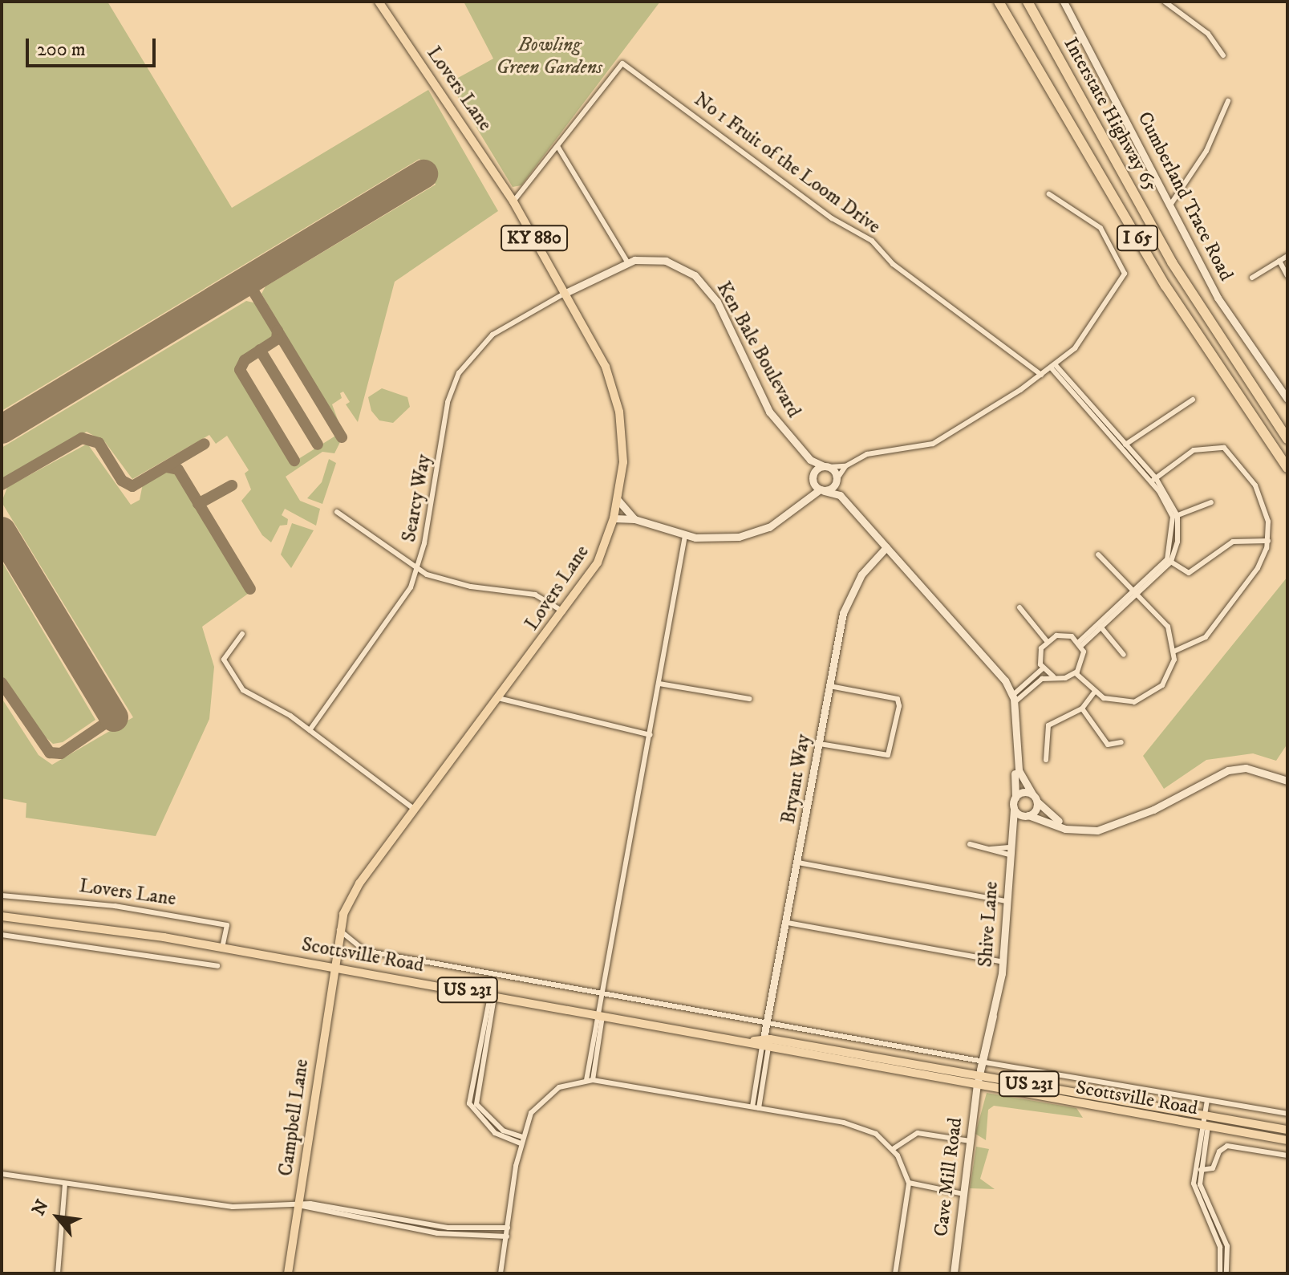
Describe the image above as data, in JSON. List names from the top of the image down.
{
  "streets": {
    "highway": ["Interstate Highway 65", "I 65"],
    "main road": [
      "Lovers Lane",
      "Cumberland Trace Road",
      "KY 880",
      "Ken Bale Boulevard",
      "Bryant Way",
      "Shive Lane",
      "Scottsville Road",
      "US 231",
      "Campbell Lane",
      "Cave Mill Road"
    ],
    "street": ["No 1 Fruit of the Loom Drive", "Searcy Way"]
  },
  "crossings": [
    ["Lovers Lane", "No 1 Fruit of the Loom Drive"],
    ["Lovers Lane", "Ken Bale Boulevard"],
    ["Lovers Lane", "Searcy Way"],
    ["Lovers Lane", "Scottsville Road"],
    ["Lovers Lane", "Campbell Lane"],
    ["Ken Bale Boulevard", "Searcy Way"],
    ["Ken Bale Boulevard", "Bryant Way"],
    ["Bryant Way", "Scottsville Road"],
    ["Shive Lane", "Scottsville Road"],
    ["Shive Lane", "Cave Mill Road"],
    ["Scottsville Road", "Campbell Lane"],
    ["Scottsville Road", "Cave Mill Road"]
  ],
  "parks": ["Bowling Green Gardens"],
  "scale_bar": "200 m",
  "north": "top left"
}
